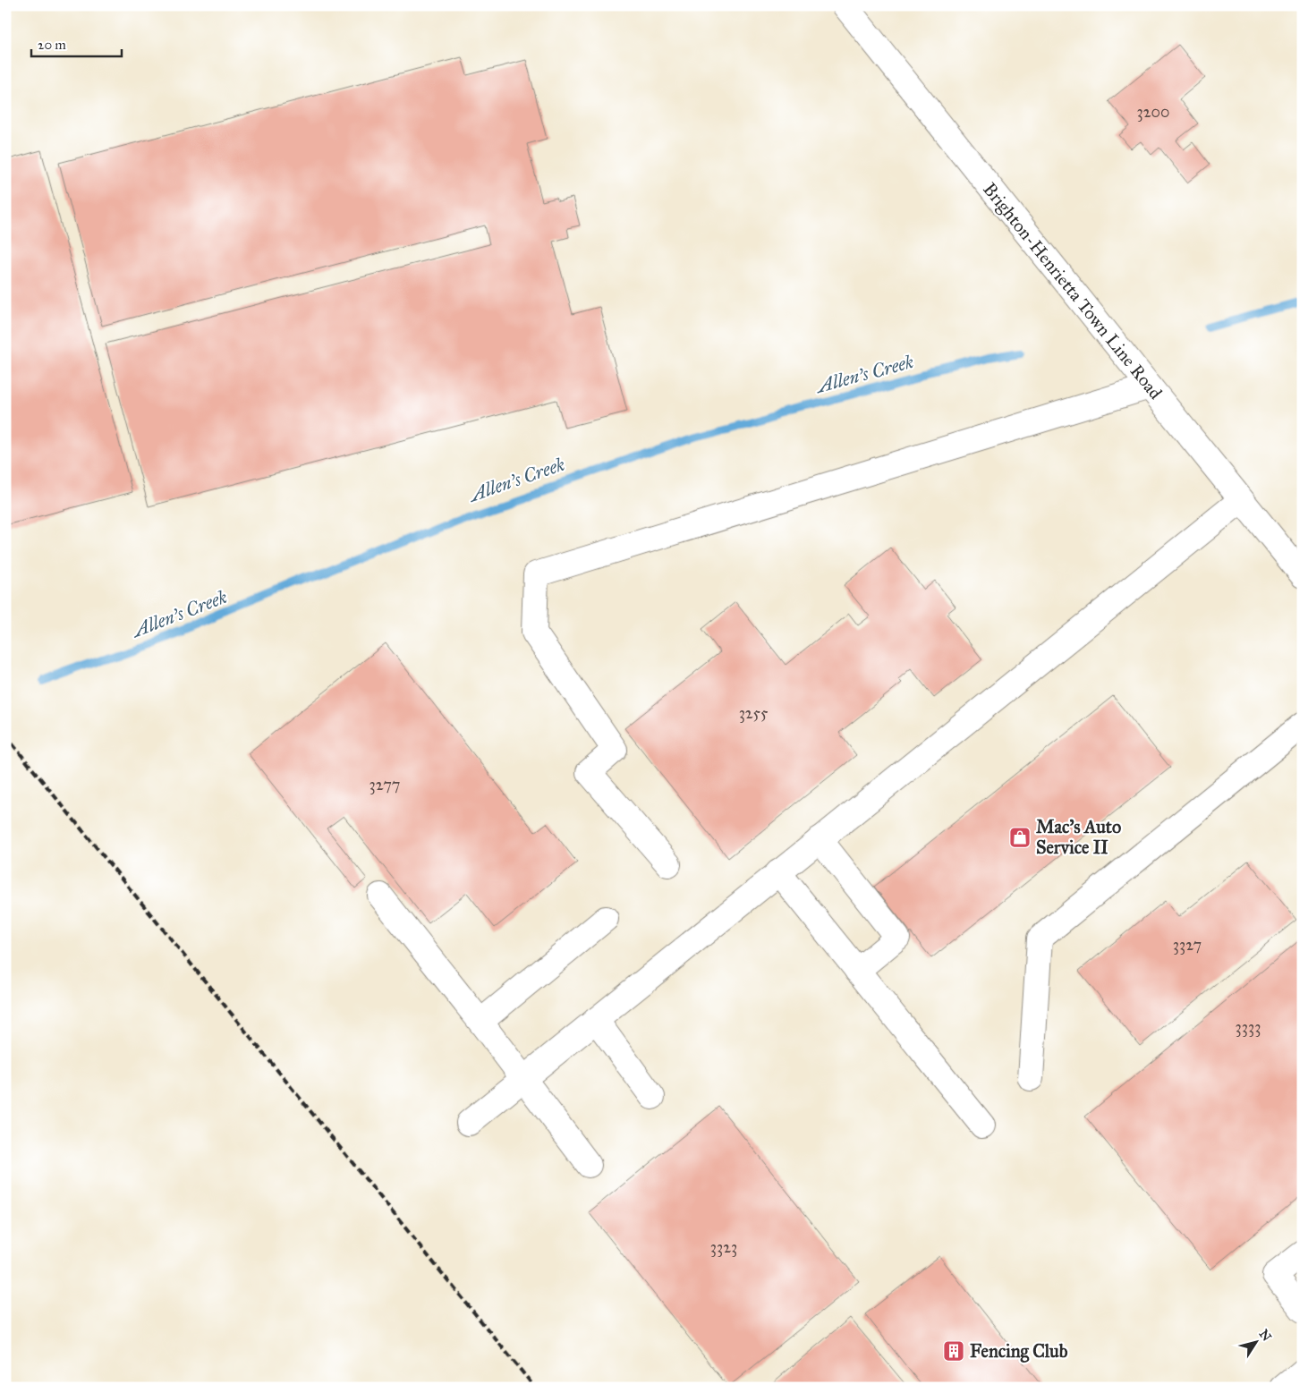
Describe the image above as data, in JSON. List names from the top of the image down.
{
  "streets": {
    "street": ["Brighton-Henrietta Town Line Road"]
  },
  "water": ["Allen's Creek"],
  "places": {
    "shop": ["Mac's Auto Service II"],
    "building": ["Fencing Club"]
  },
  "house_numbers": [
    "3200",
    "3255",
    "3277",
    "3327",
    "3333",
    "3323"
  ],
  "scale_bar": "20 m",
  "north": "top right"
}
